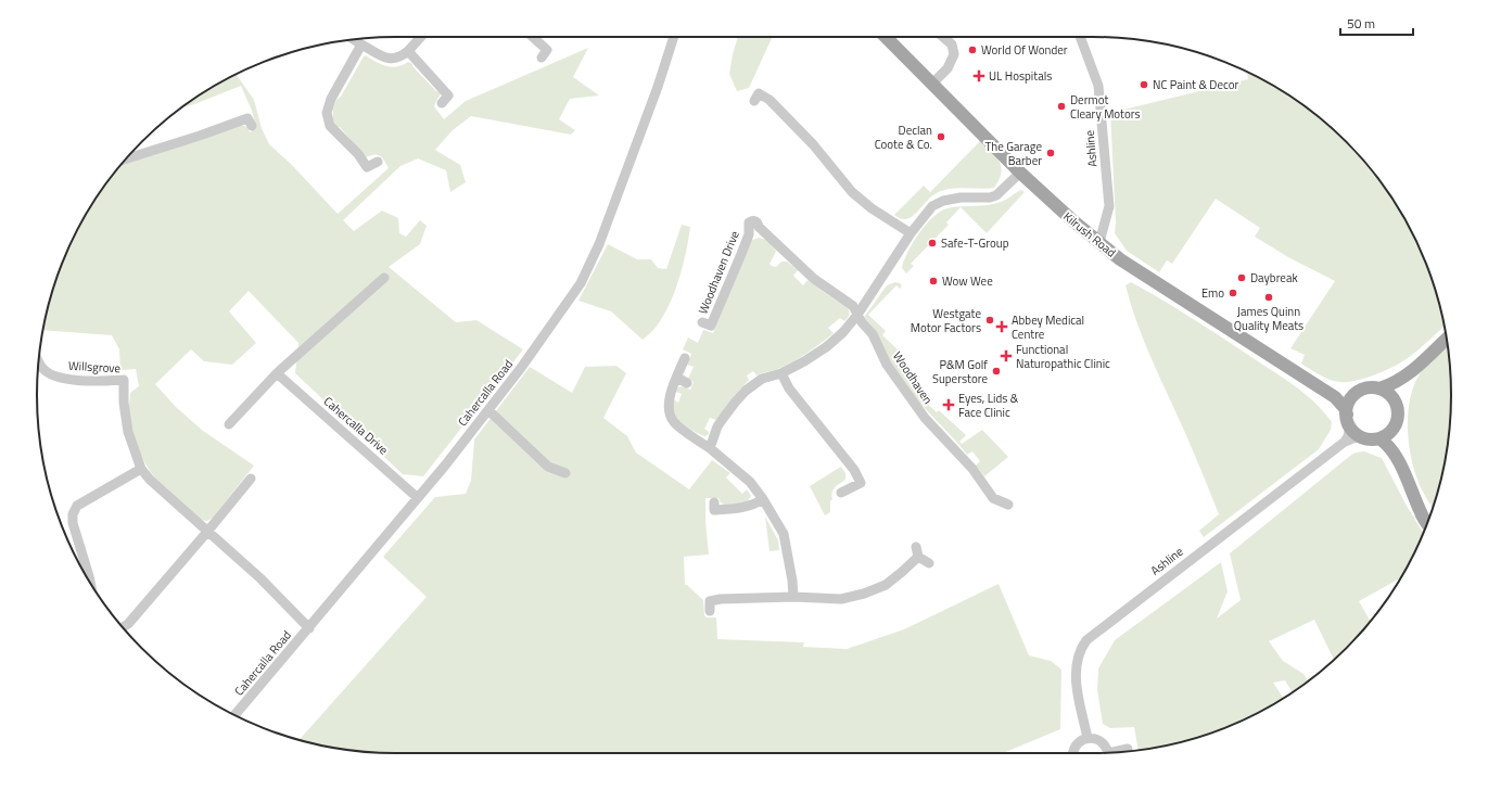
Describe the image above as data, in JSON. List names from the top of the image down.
{
  "streets": {
    "main road": ["Kilrush Road"],
    "street": [
      "Ashline",
      "Woodhaven Drive",
      "Willsgrove",
      "Woodhaven",
      "Cahercalla Road",
      "Cahercalla Drive"
    ]
  },
  "crossings": [
    ["Ashline", "Kilrush Road"],
    ["Woodhaven Drive", "Woodhaven"],
    ["Willsgrove", "Cahercalla Road"],
    ["Cahercalla Road", "Cahercalla Drive"]
  ],
  "places": {
    "other": [
      "World Of Wonder",
      "NC Paint & Decor",
      "Dermot Cleary Motors",
      "Declan Coote & Co.",
      "The Garage Barber",
      "Safe-T-Group",
      "Daybreak",
      "Wow Wee",
      "Emo",
      "James Quinn Quality Meats",
      "Westgate Motor Factors",
      "P&M Golf Superstore"
    ],
    "health": [
      "UL Hospitals",
      "Abbey Medical Centre",
      "Functional Naturopathic Clinic",
      "Eyes, Lids & Face Clinic"
    ]
  },
  "scale_bar": "50 m"
}
